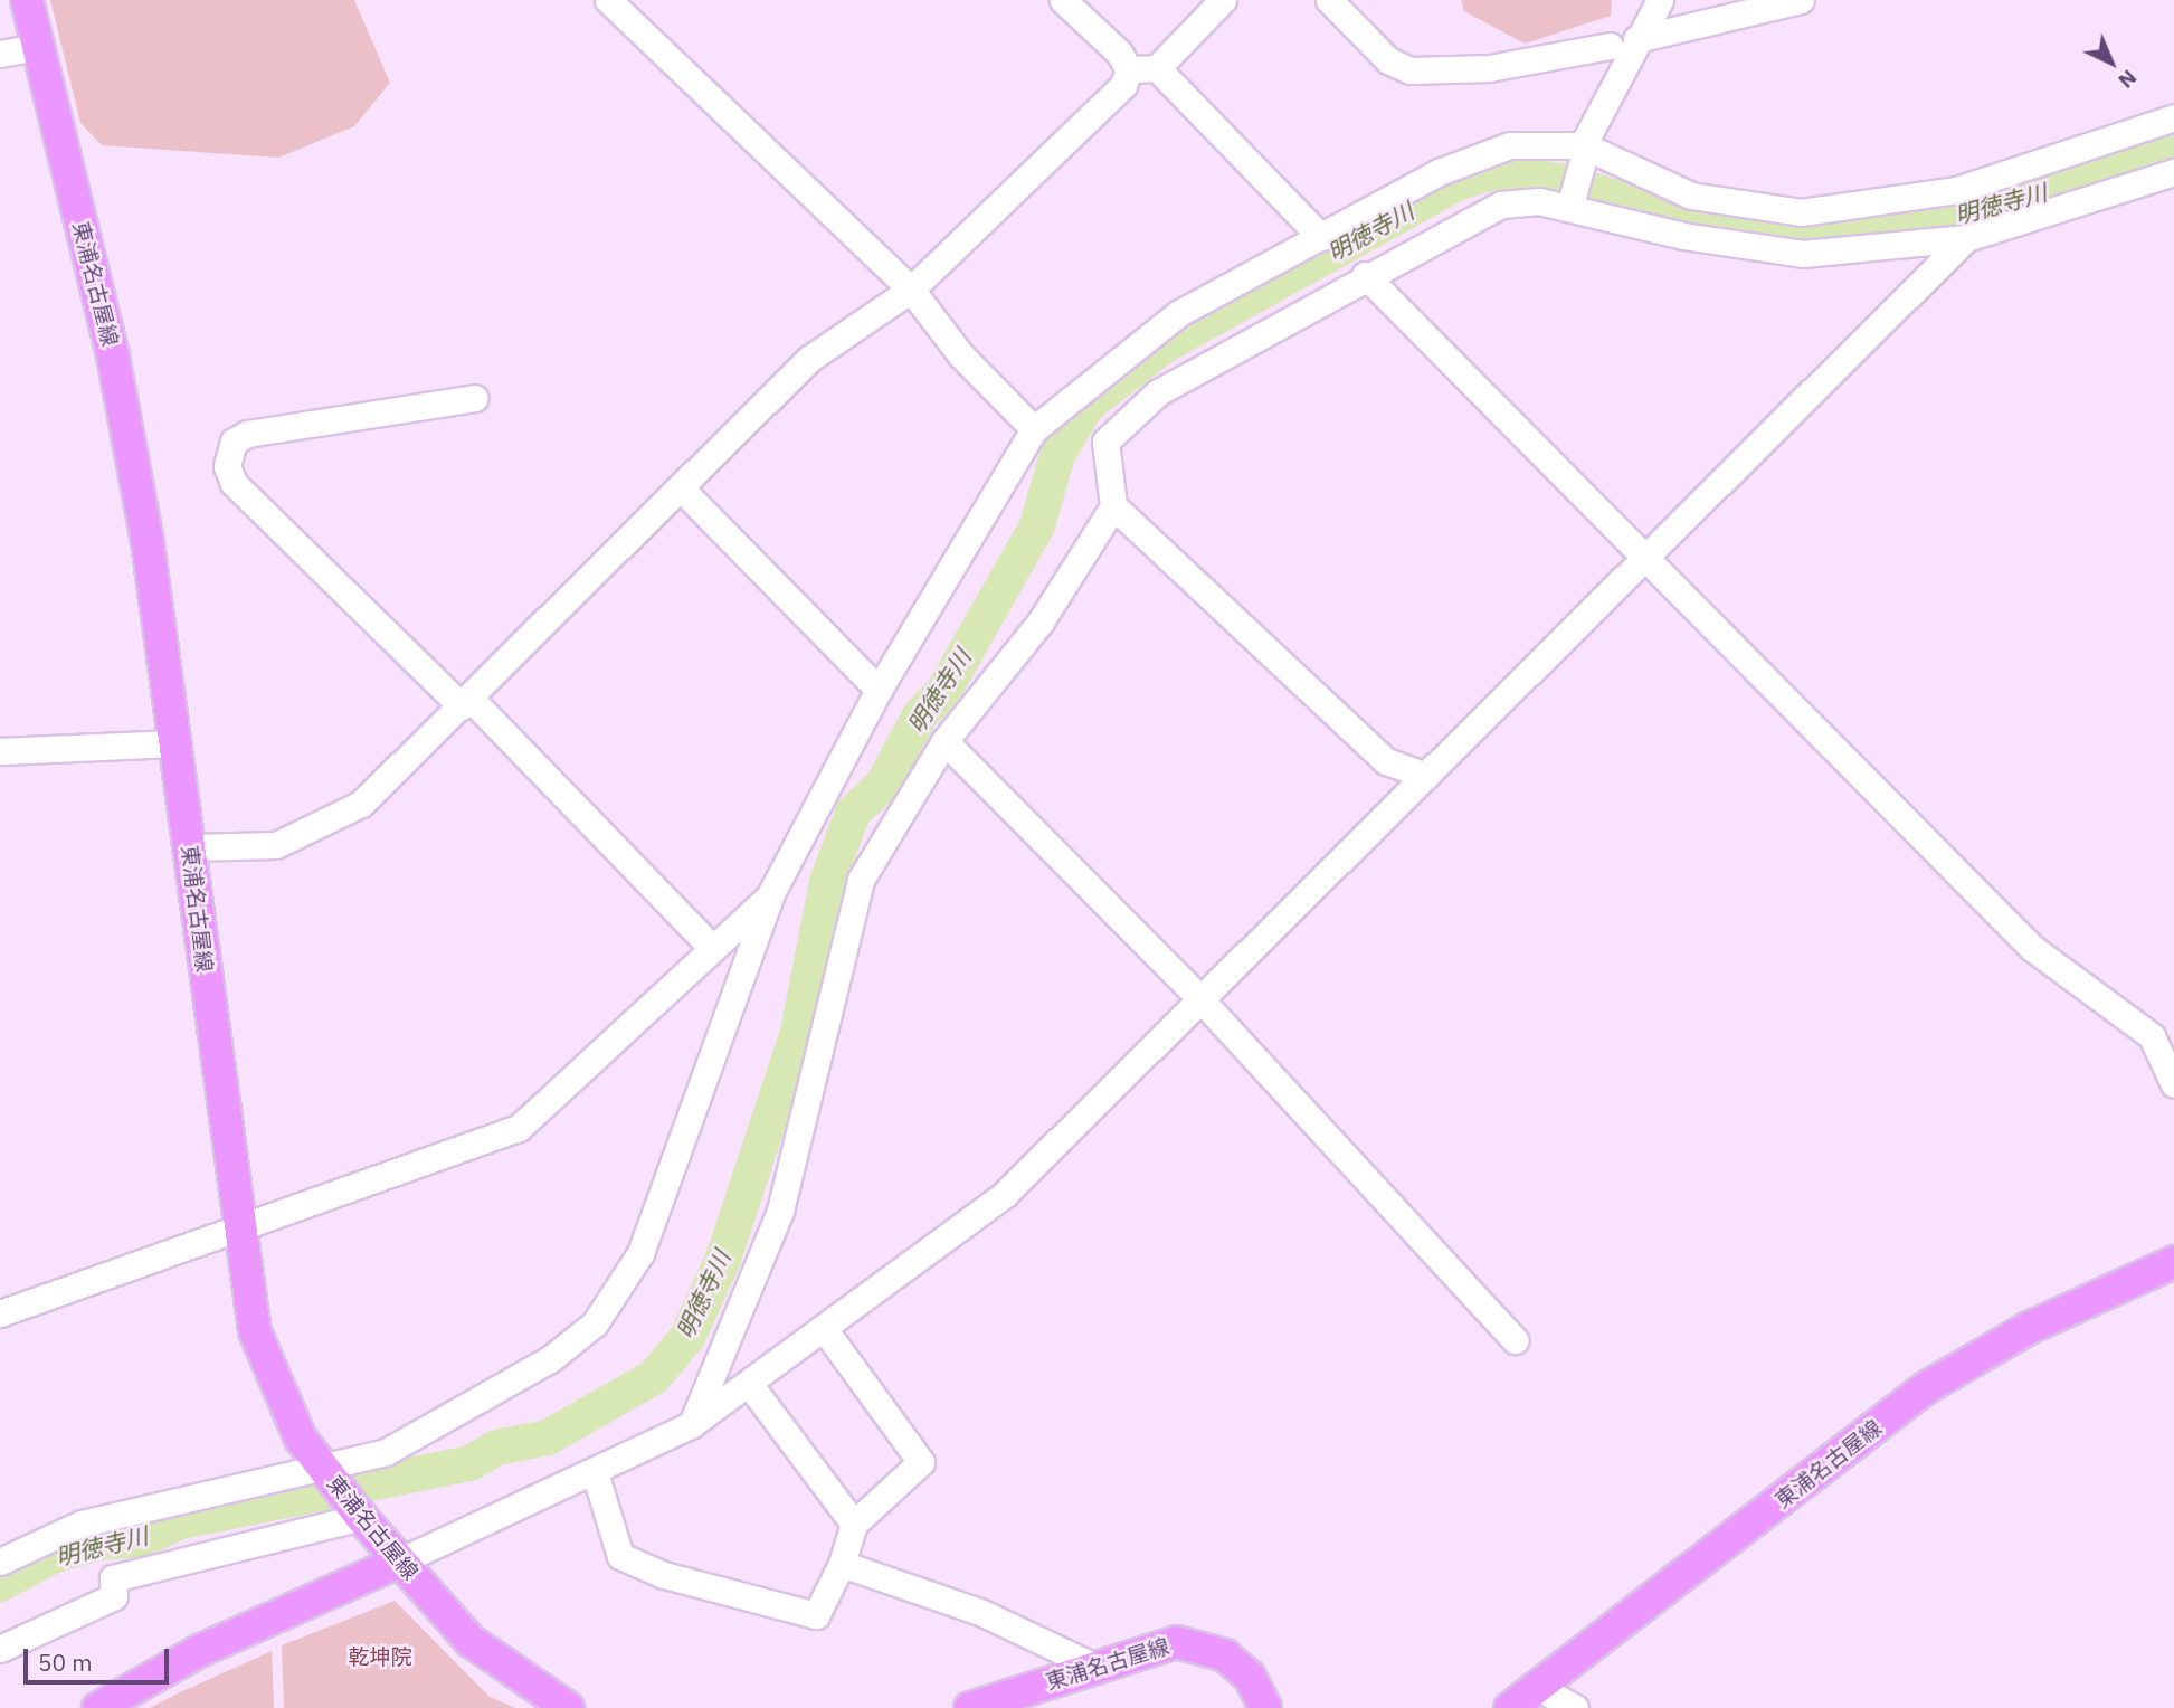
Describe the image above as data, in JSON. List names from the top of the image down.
{
  "streets": {
    "main road": ["東浦名古屋線"]
  },
  "water": ["明徳寺川"],
  "parks": ["乾坤院"],
  "scale_bar": "50 m",
  "north": "bottom right"
}
